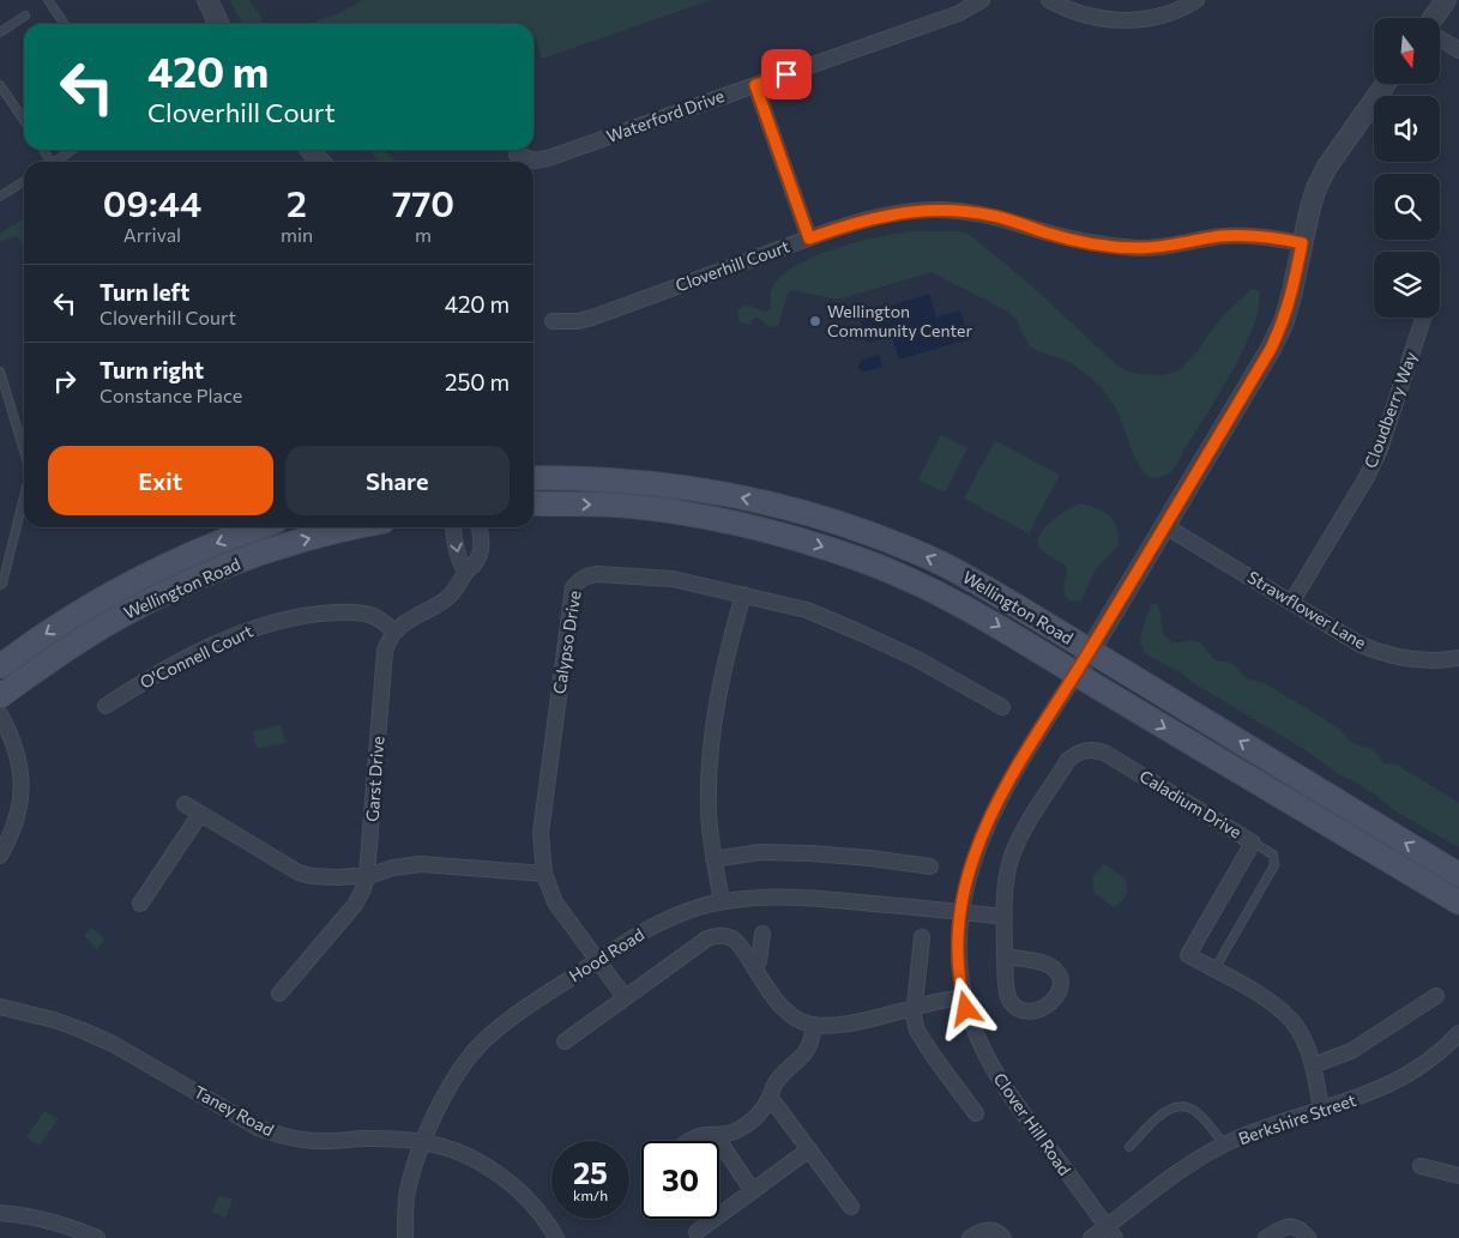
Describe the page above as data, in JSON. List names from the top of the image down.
{
  "streets": {
    "main road": ["Wellington Road"],
    "street": [
      "Waterford Drive",
      "Cloverhill Court",
      "Cloudberry Way",
      "Strawflower Lane",
      "Calypso Drive",
      "O'Connell Court",
      "Garst Drive",
      "Caladium Drive",
      "Hood Road",
      "Taney Road",
      "Berkshire Street",
      "Clover Hill Road"
    ]
  },
  "crossings": [
    ["Cloverhill Court", "Clover Hill Road"],
    ["Cloudberry Way", "Strawflower Lane"],
    ["Wellington Road", "Clover Hill Road"],
    ["Strawflower Lane", "Clover Hill Road"],
    ["Calypso Drive", "Hood Road"],
    ["O'Connell Court", "Garst Drive"],
    ["Caladium Drive", "Berkshire Street"],
    ["Hood Road", "Taney Road"],
    ["Hood Road", "Clover Hill Road"],
    ["Berkshire Street", "Clover Hill Road"]
  ],
  "places": ["Wellington Community Center"],
  "north": "bottom",
  "page": {
    "turn": ["420 m", "Cloverhill Court"],
    "eta": [
      "09:44",
      "Arrival",
      "2",
      "min",
      "770",
      "m"
    ],
    "list": [
      {
        "name": "Turn left",
        "note": "Cloverhill Court",
        "value": "420 m"
      },
      {
        "name": "Turn right",
        "note": "Constance Place",
        "value": "250 m"
      }
    ],
    "buttons": ["Exit", "Share"],
    "speed": "25 km/h",
    "limit": "30"
  }
}
